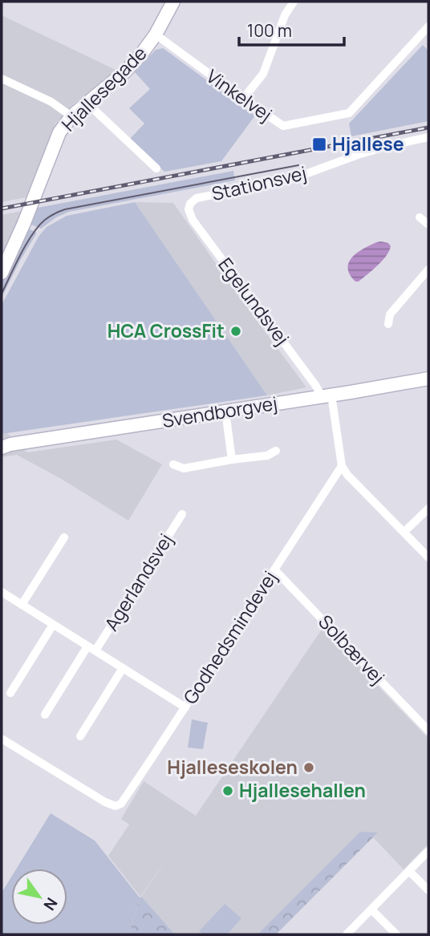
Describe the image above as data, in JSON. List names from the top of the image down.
{
  "streets": {
    "main road": ["Hjallesegade", "Svendborgvej"],
    "street": [
      "Vinkelvej",
      "Stationsvej",
      "Egelundsvej",
      "Agerlandsvej",
      "Godhedsmindevej",
      "Solbærvej"
    ]
  },
  "crossings": [
    ["Hjallesegade", "Vinkelvej"],
    ["Stationsvej", "Egelundsvej"],
    ["Egelundsvej", "Svendborgvej"],
    ["Godhedsmindevej", "Solbærvej"]
  ],
  "places": {
    "transit": ["Hjallese"],
    "other": ["HCA CrossFit", "Hjalleseskolen", "Hjallesehallen"]
  },
  "scale_bar": "100 m",
  "north": "bottom right"
}
